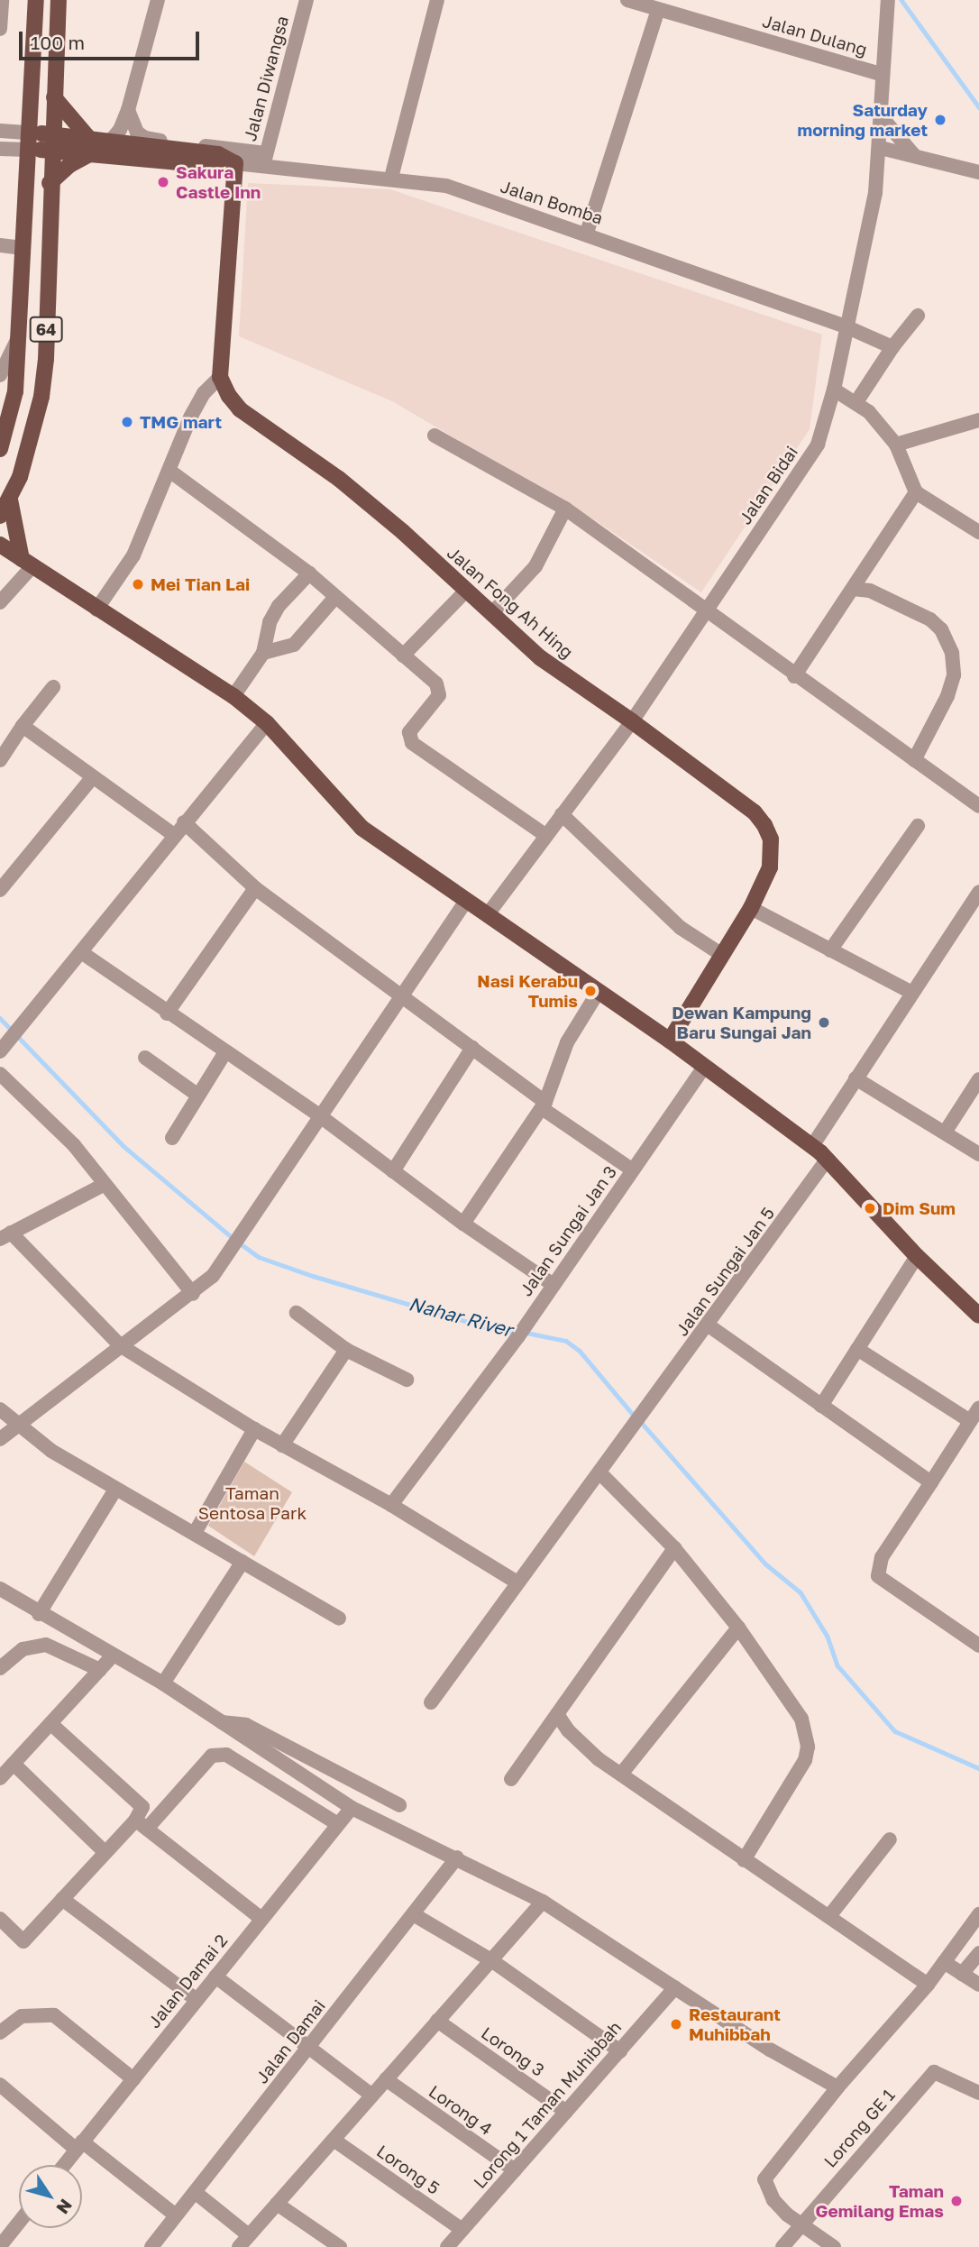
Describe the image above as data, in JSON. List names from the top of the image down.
{
  "streets": {
    "main road": ["Jalan Bomba", "64", "Jalan Fong Ah Hing"],
    "street": [
      "Jalan Dulang",
      "Jalan Diwangsa",
      "Jalan Bidai",
      "Jalan Sungai Jan 3",
      "Jalan Sungai Jan 5",
      "Jalan Damai 2",
      "Jalan Damai",
      "Lorong 3",
      "Lorong 1 Taman Muhibbah",
      "Lorong 4",
      "Lorong GE 1",
      "Lorong 5"
    ]
  },
  "crossings": [
    ["Jalan Dulang", "Jalan Bidai"],
    ["Jalan Diwangsa", "Jalan Bomba"],
    ["Jalan Bomba", "64"],
    ["Jalan Bomba", "Jalan Bidai"],
    ["Jalan Bidai", "Jalan Fong Ah Hing"],
    ["Lorong 3", "Lorong 1 Taman Muhibbah"],
    ["Lorong 1 Taman Muhibbah", "Lorong 4"],
    ["Lorong 1 Taman Muhibbah", "Lorong 5"]
  ],
  "water": ["Nahar River"],
  "parks": ["Taman Sentosa Park"],
  "places": [
    "Saturday morning market",
    "Sakura Castle Inn",
    "TMG mart",
    "Mei Tian Lai",
    "Nasi Kerabu Tumis",
    "Dewan Kampung Baru Sungai Jan",
    "Dim Sum",
    "Restaurant Muhibbah",
    "Taman Gemilang Emas"
  ],
  "scale_bar": "100 m",
  "north": "bottom right"
}
